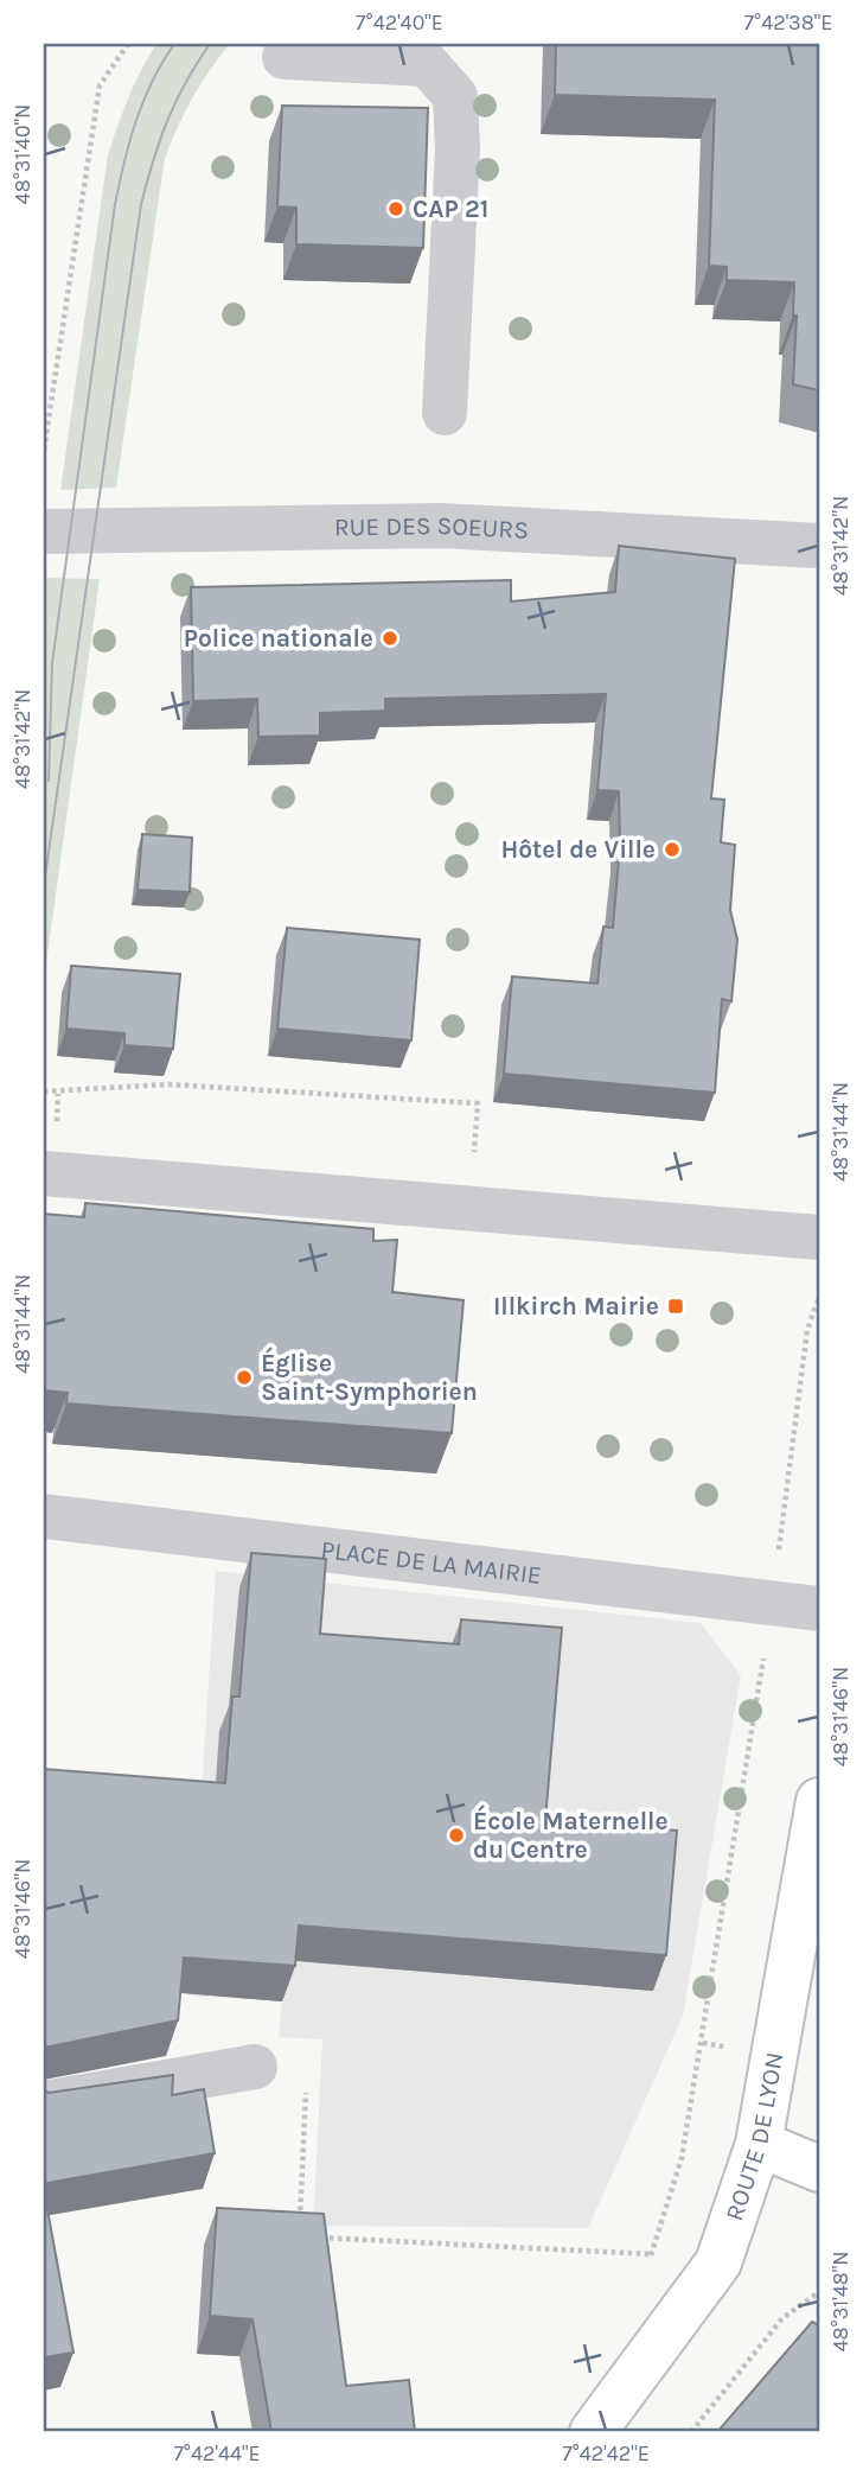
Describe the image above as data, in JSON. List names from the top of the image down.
{
  "streets": {
    "main road": ["ROUTE DE LYON"],
    "street": ["RUE DES SOEURS", "PLACE DE LA MAIRIE"]
  },
  "places": {
    "other": [
      "CAP 21",
      "Police nationale",
      "Hôtel de Ville",
      "Église Saint-Symphorien",
      "École Maternelle du Centre"
    ],
    "transit": ["Illkirch Mairie"]
  },
  "coordinates": [
    "7°42'40\"E",
    "7°42'38\"E",
    "48°31'40\"N",
    "48°31'42\"N",
    "48°31'44\"N",
    "48°31'46\"N",
    "48°31'48\"N",
    "7°42'44\"E",
    "7°42'42\"E"
  ]
}
